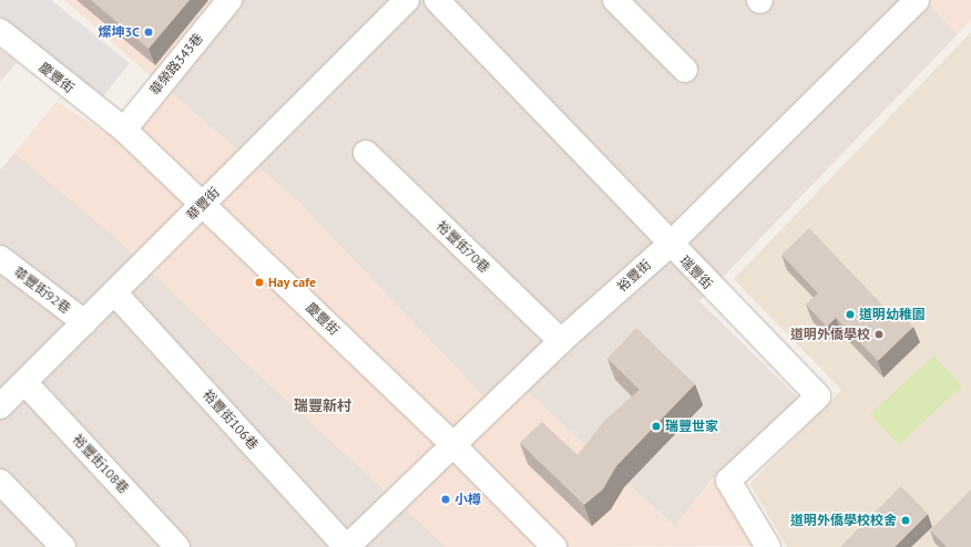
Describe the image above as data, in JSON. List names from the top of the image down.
{
  "streets": {
    "street": [
      "華榮路343巷",
      "慶豐街",
      "華豐街",
      "裕豐街70巷",
      "瑞豐街",
      "裕豐街",
      "華豐街92巷",
      "裕豐街106巷",
      "裕豐街108巷"
    ]
  },
  "crossings": [
    ["華榮路343巷", "慶豐街"],
    ["慶豐街", "華豐街"],
    ["慶豐街", "裕豐街"],
    ["華豐街", "華豐街92巷"],
    ["華豐街", "裕豐街106巷"],
    ["華豐街", "裕豐街108巷"],
    ["裕豐街70巷", "裕豐街"],
    ["瑞豐街", "裕豐街"],
    ["裕豐街", "裕豐街106巷"]
  ],
  "districts": ["瑞豐新村"],
  "places": [
    "燦坤3C",
    "Hay cafe",
    "道明幼稚園",
    "道明外僑學校",
    "瑞豐世家",
    "小樽",
    "道明外僑學校校舍"
  ]
}
